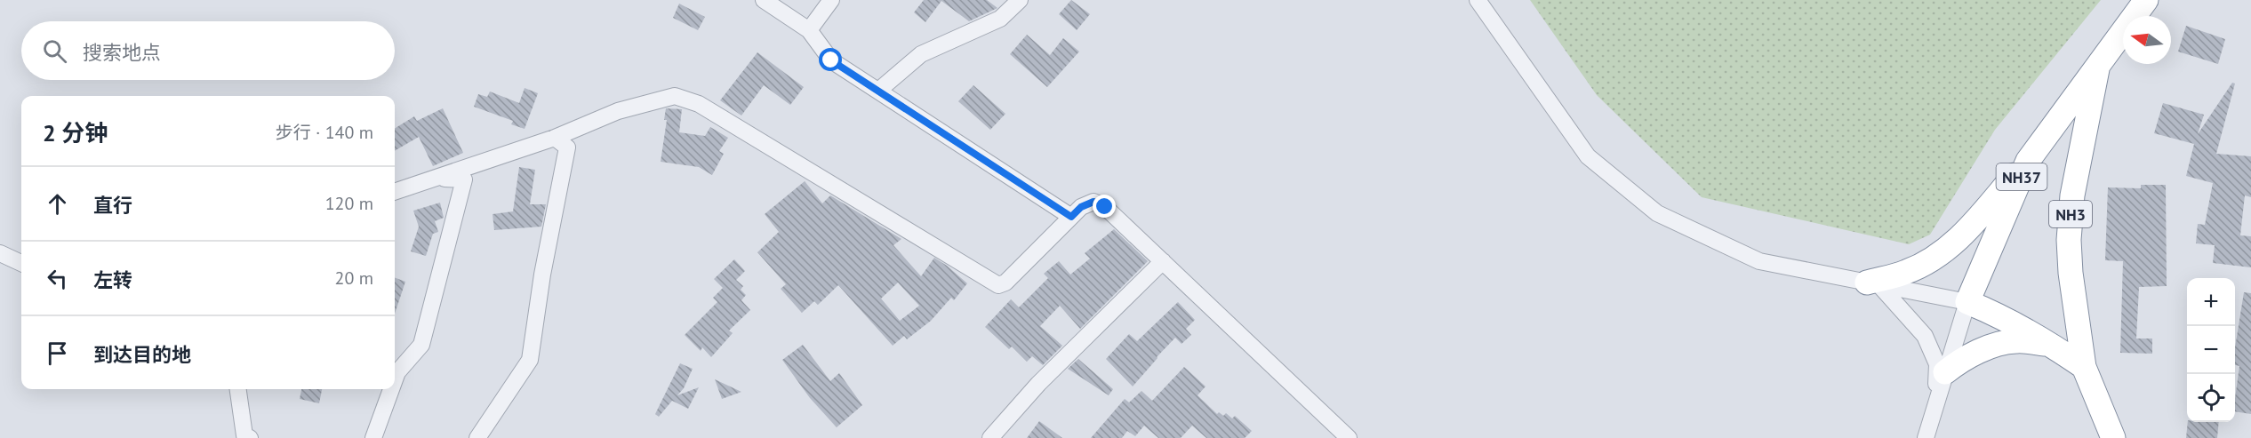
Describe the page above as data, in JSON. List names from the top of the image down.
{
  "streets": {
    "highway": ["NH37", "NH3"]
  },
  "crossings": [
    ["NH37", "NH3"]
  ],
  "north": "left",
  "page": {
    "search": "搜索地点",
    "heading": ["2 分钟", "步行 · 140 m"],
    "list": [
      ["直行", "120 m"],
      ["左转", "20 m"],
      "到达目的地"
    ],
    "map_buttons": ["+", "−"]
  }
}
